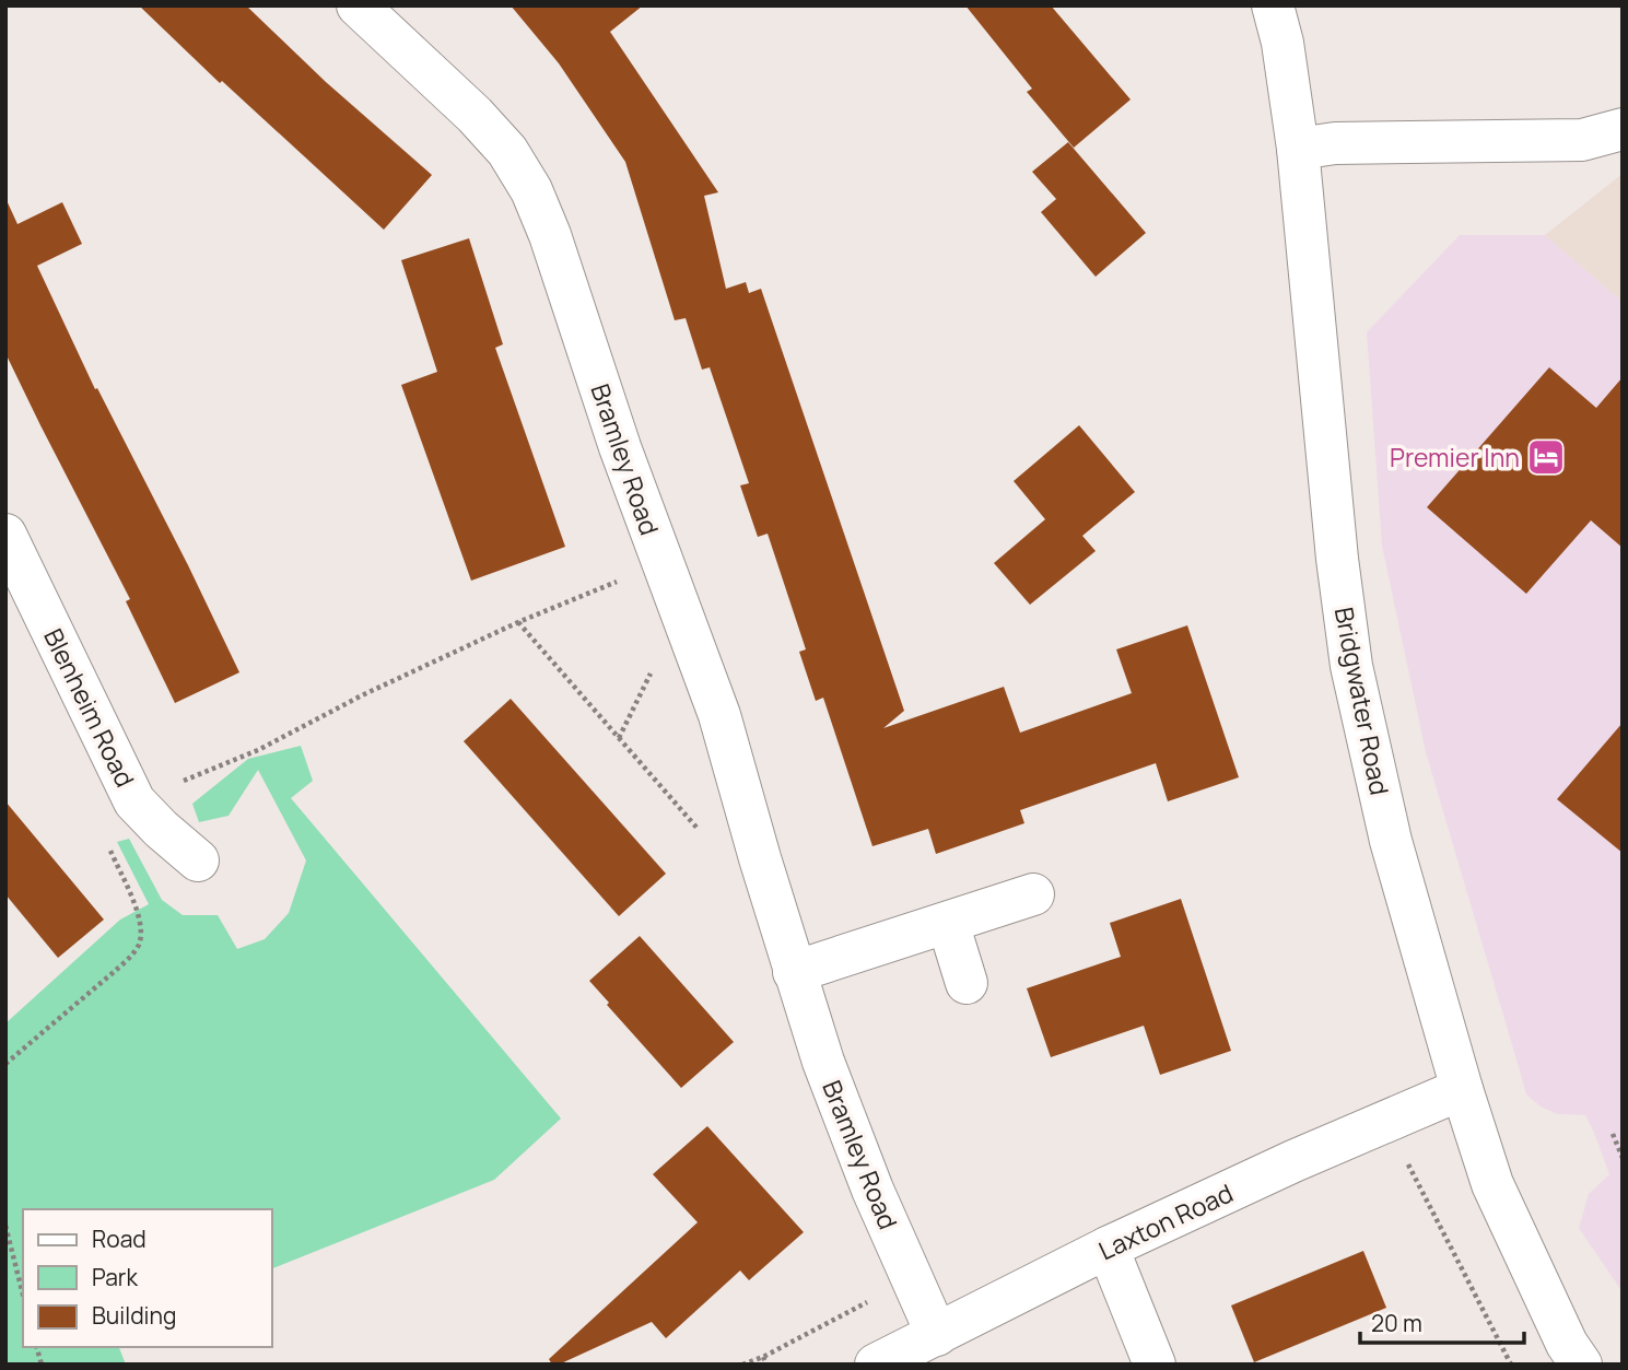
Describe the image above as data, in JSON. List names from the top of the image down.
{
  "streets": {
    "street": [
      "Bramley Road",
      "Bridgwater Road",
      "Blenheim Road",
      "Laxton Road"
    ]
  },
  "crossings": [
    ["Bramley Road", "Laxton Road"],
    ["Bridgwater Road", "Laxton Road"]
  ],
  "places": {
    "hotel": ["Premier Inn"]
  },
  "legend": ["Road", "Park", "Building"],
  "scale_bar": "20 m"
}
